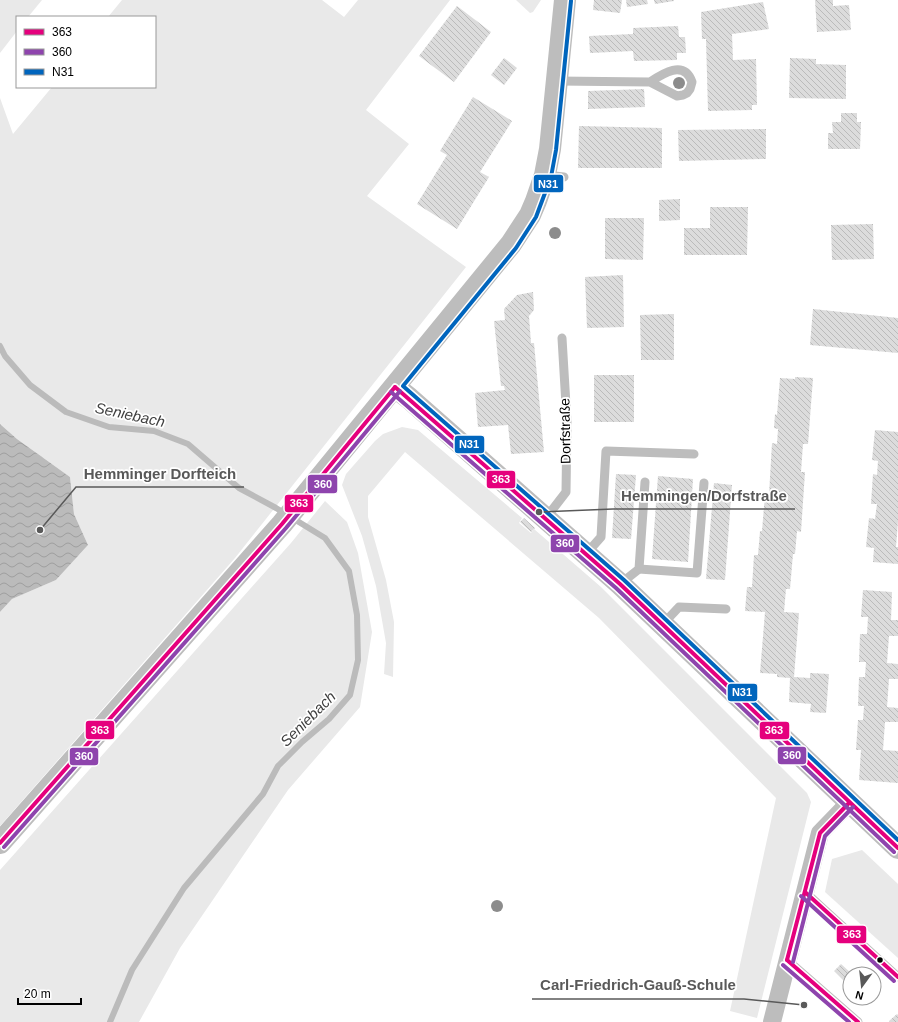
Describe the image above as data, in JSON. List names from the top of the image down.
{
  "streets": {
    "lane": ["Dorfstraße"]
  },
  "water": ["Seniebach"],
  "places": ["Hemmingen/Dorfstraße", "Hemminger Dorfteich", "Carl-Friedrich-Gauß-Schule"],
  "lines": ["transit line N31", "transit line 363", "transit line 360"],
  "legend": ["363", "360", "N31"],
  "scale_bar": "20 m",
  "north": "bottom"
}
